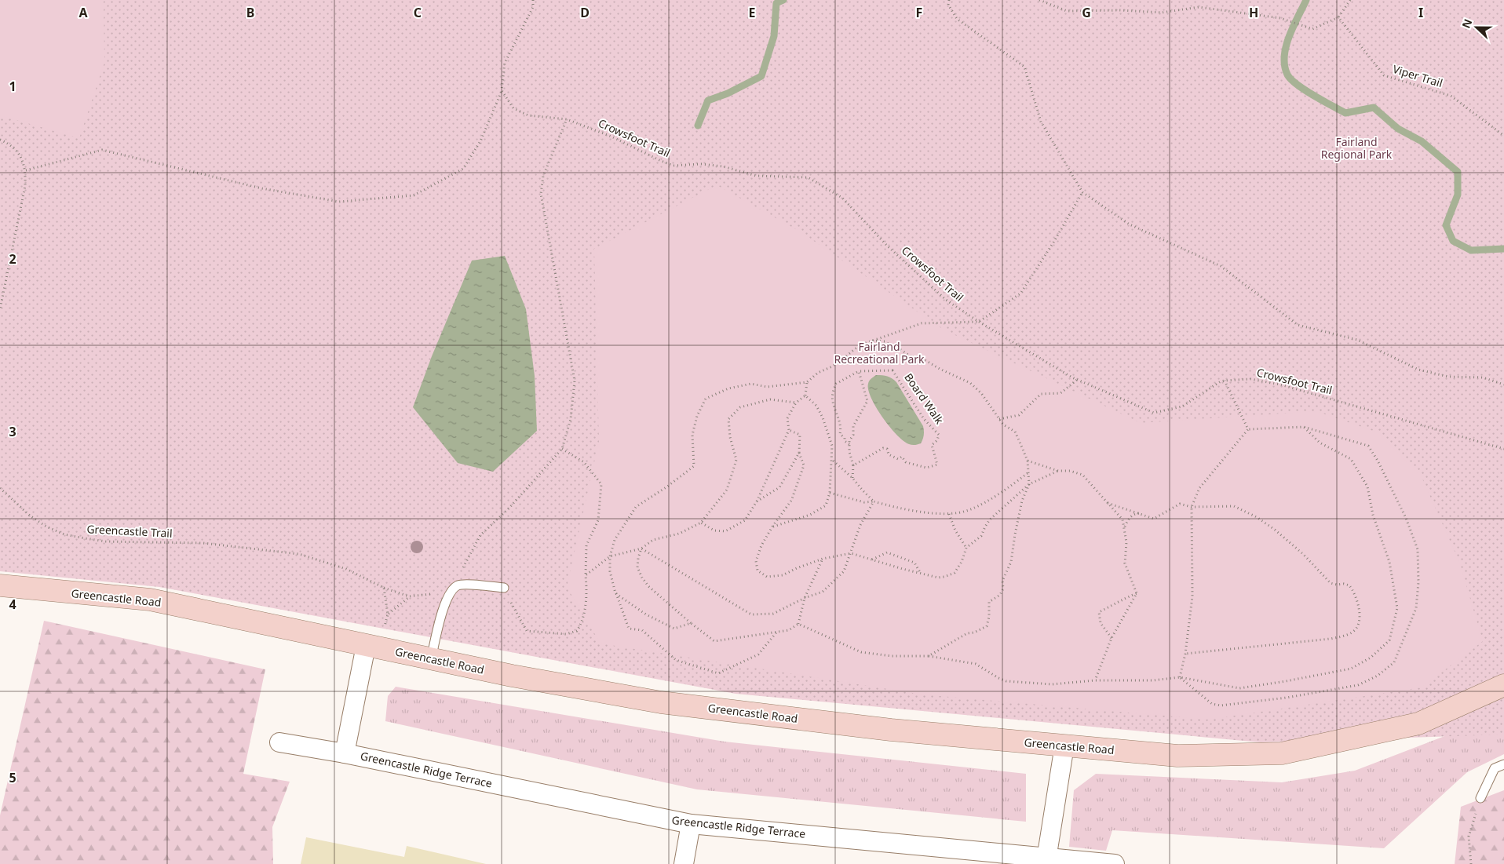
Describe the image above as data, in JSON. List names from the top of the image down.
{
  "streets": {
    "street": ["Greencastle Road", "Greencastle Ridge Terrace"],
    "path": [
      "Viper Trail",
      "Crowsfoot Trail",
      "Board Walk",
      "Greencastle Trail"
    ]
  },
  "crossings": [
    ["Greencastle Road", "Greencastle Ridge Terrace"]
  ],
  "parks": ["Fairland Regional Park", "Fairland Recreational Park"],
  "north": "left",
  "grid": {
    "columns": [
      "A",
      "B",
      "C",
      "D",
      "E",
      "F",
      "G",
      "H",
      "I"
    ],
    "rows": [
      "1",
      "2",
      "3",
      "4",
      "5"
    ]
  }
}
